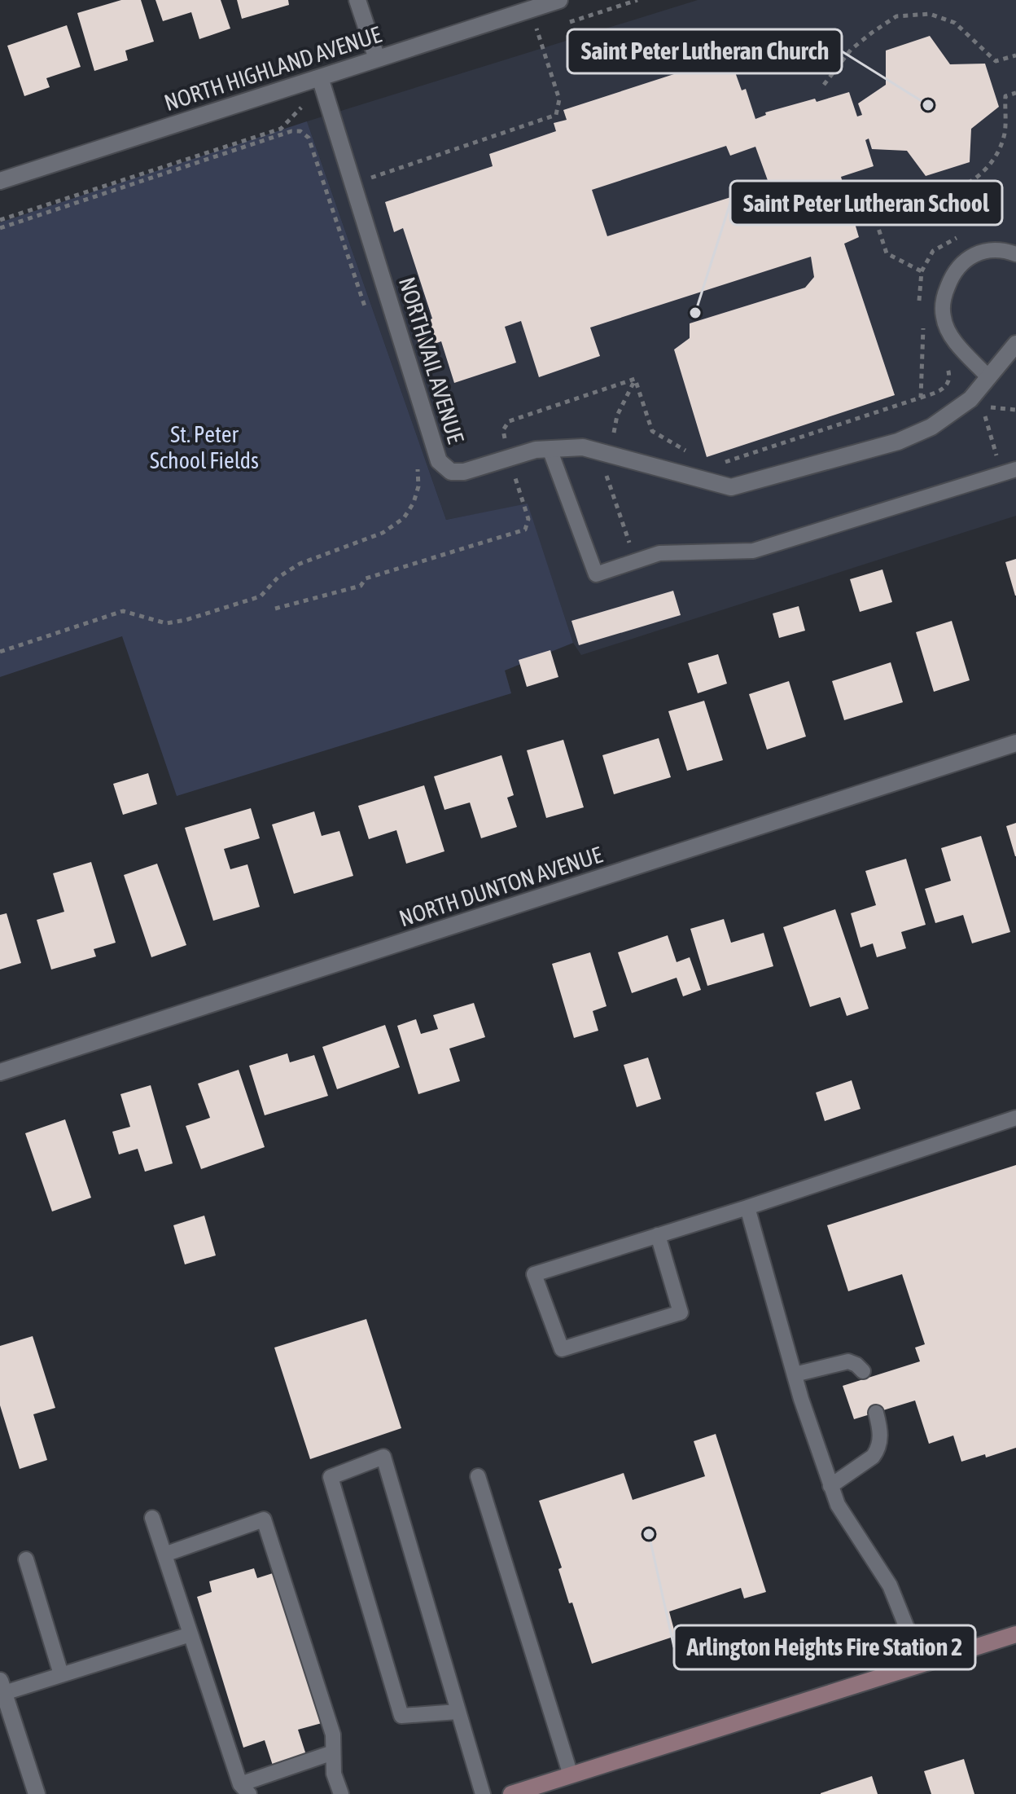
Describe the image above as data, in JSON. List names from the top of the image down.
{
  "streets": {
    "street": ["NORTH HIGHLAND AVENUE", "NORTH VAIL AVENUE", "NORTH DUNTON AVENUE"]
  },
  "crossings": [
    ["NORTH HIGHLAND AVENUE", "NORTH VAIL AVENUE"]
  ],
  "parks": ["St. Peter School Fields"],
  "places": ["Saint Peter Lutheran Church", "Saint Peter Lutheran School", "Arlington Heights Fire Station 2"]
}
